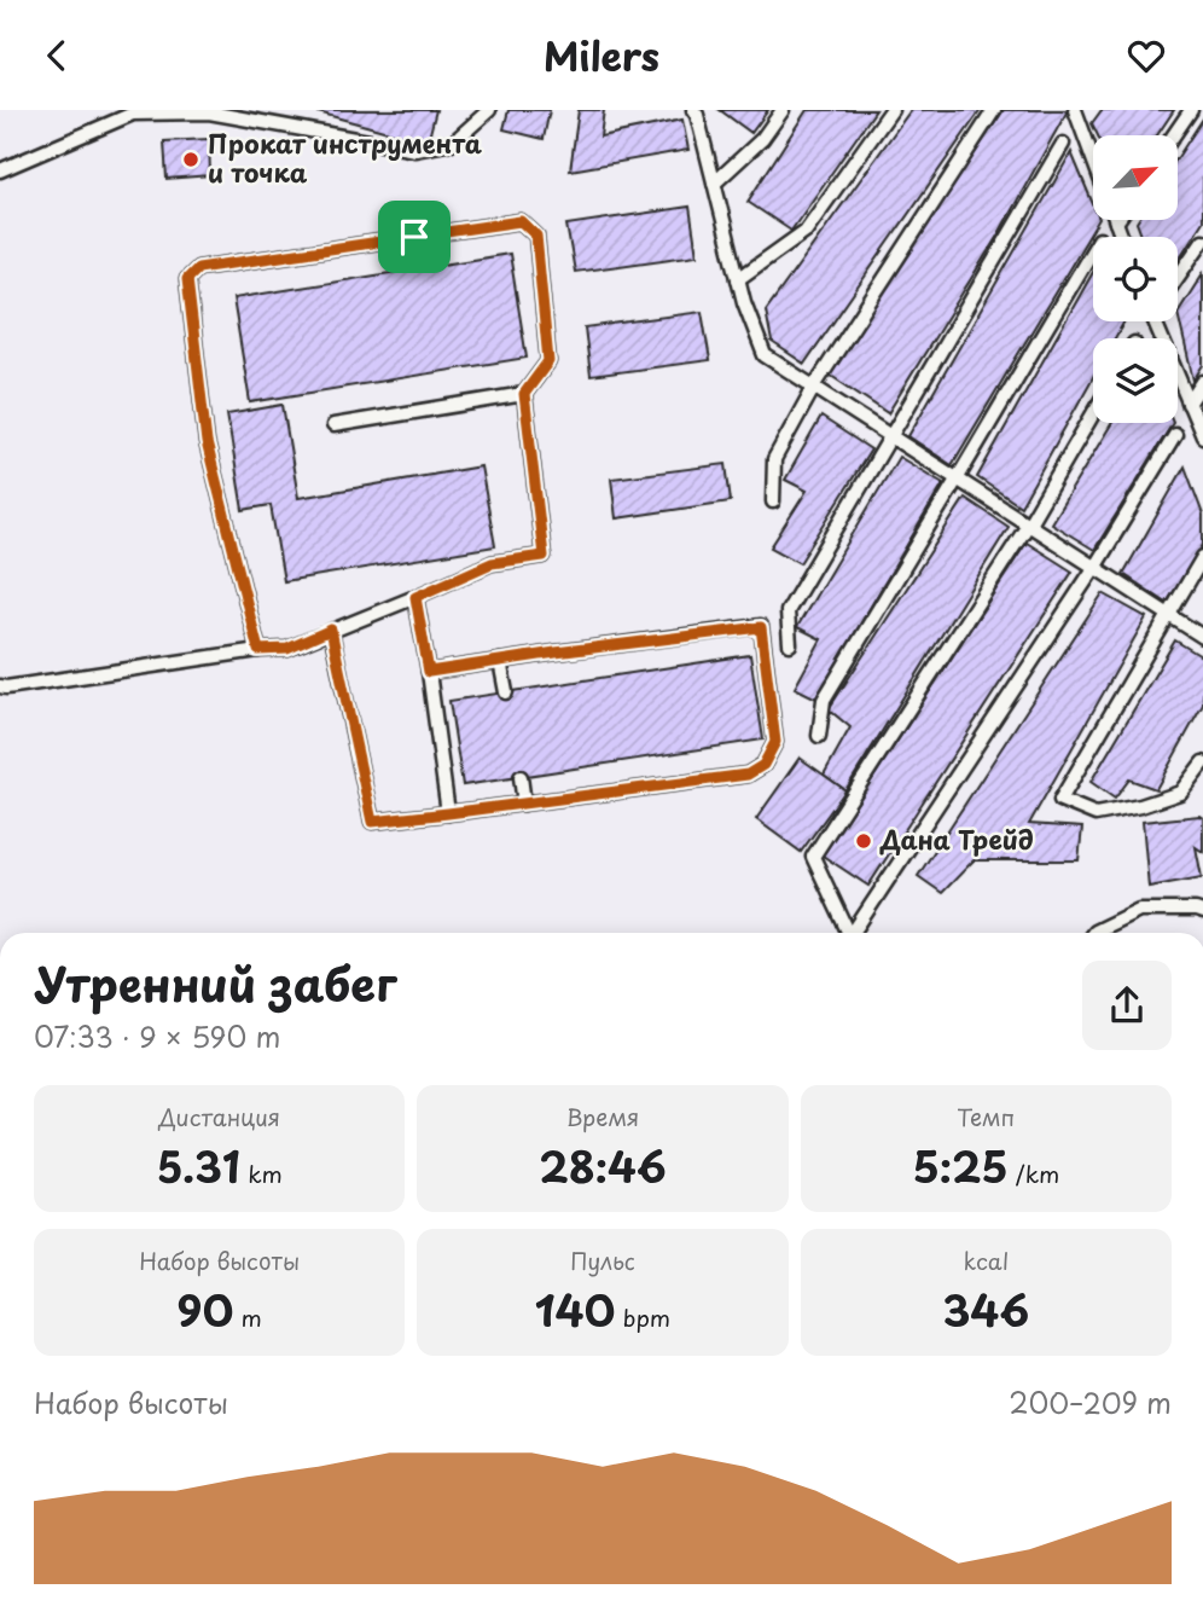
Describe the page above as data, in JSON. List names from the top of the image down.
{
  "places": ["Прокат инструмента и точка", "Дана Трейд"],
  "north": "top right",
  "page": {
    "header": "Milers",
    "heading": ["Утренний забег", "07:33 · 9 × 590 m"],
    "stats": [
      ["Дистанция", "5.31 km"],
      ["Время", "28:46"],
      ["Темп", "5:25 /km"],
      ["Набор высоты", "90 m"],
      ["Пульс", "140 bpm"],
      ["kcal", "346"]
    ],
    "chart": ["Набор высоты", "200–209 m"]
  }
}
